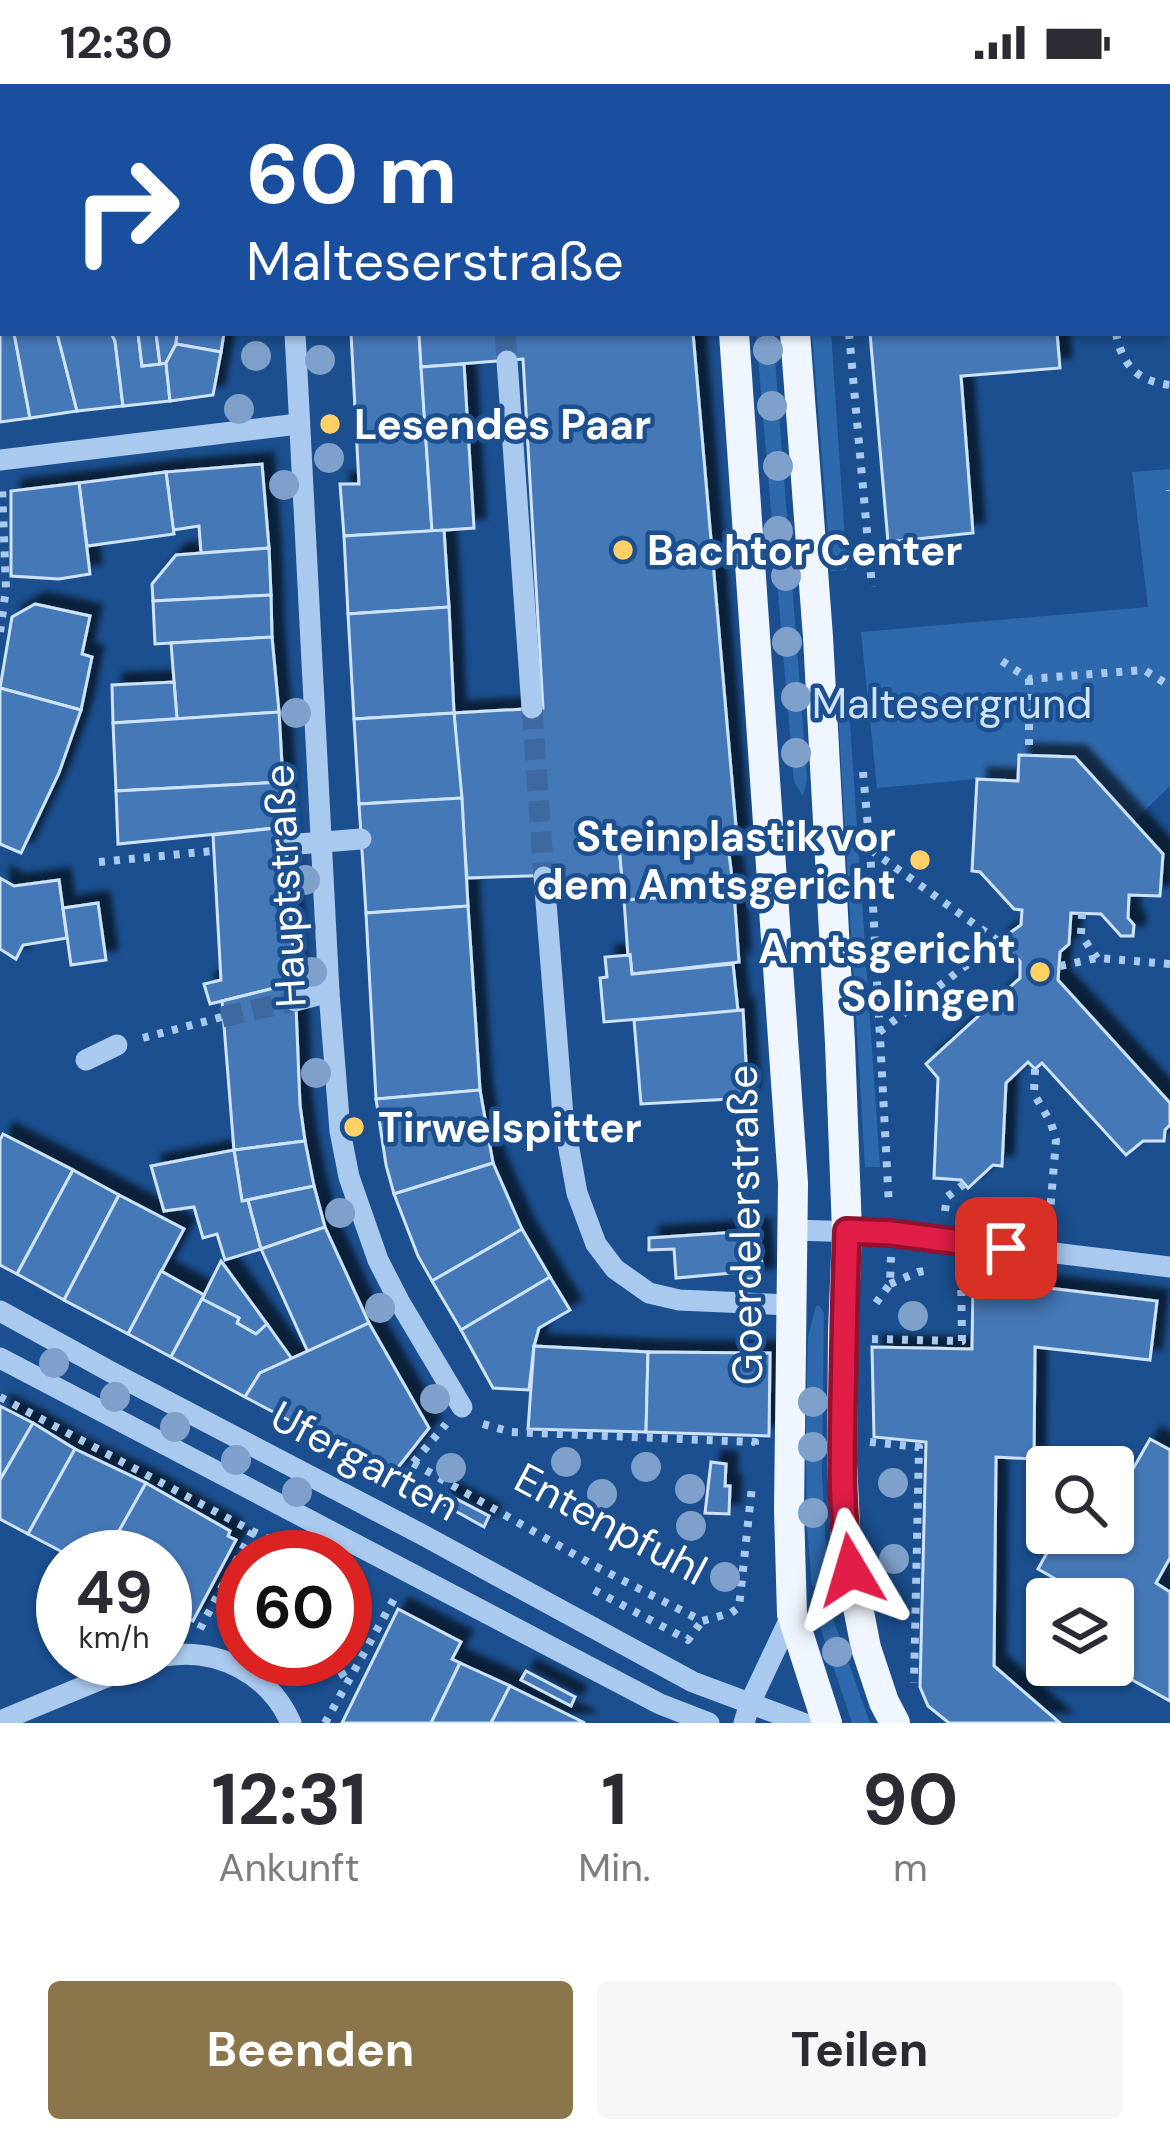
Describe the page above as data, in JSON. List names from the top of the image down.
{
  "streets": {
    "main road": ["Goerdelerstraße"],
    "street": ["Hauptstraße", "Ufergarten"],
    "path": ["Entenpfuhl"]
  },
  "crossings": [
    ["Hauptstraße", "Entenpfuhl"],
    ["Goerdelerstraße", "Ufergarten"]
  ],
  "parks": ["Maltesergrund"],
  "places": [
    "Lesendes Paar",
    "Bachtor Center",
    "Steinplastik vor dem Amtsgericht",
    "Amtsgericht Solingen",
    "Tirwelspitter"
  ],
  "page": {
    "status": "12:30",
    "turn": ["60 m", "Malteserstraße"],
    "speed": "49 km/h",
    "limit": "60",
    "eta": [
      "12:31",
      "Ankunft",
      "1",
      "Min.",
      "90",
      "m"
    ],
    "buttons": ["Beenden", "Teilen"]
  }
}
